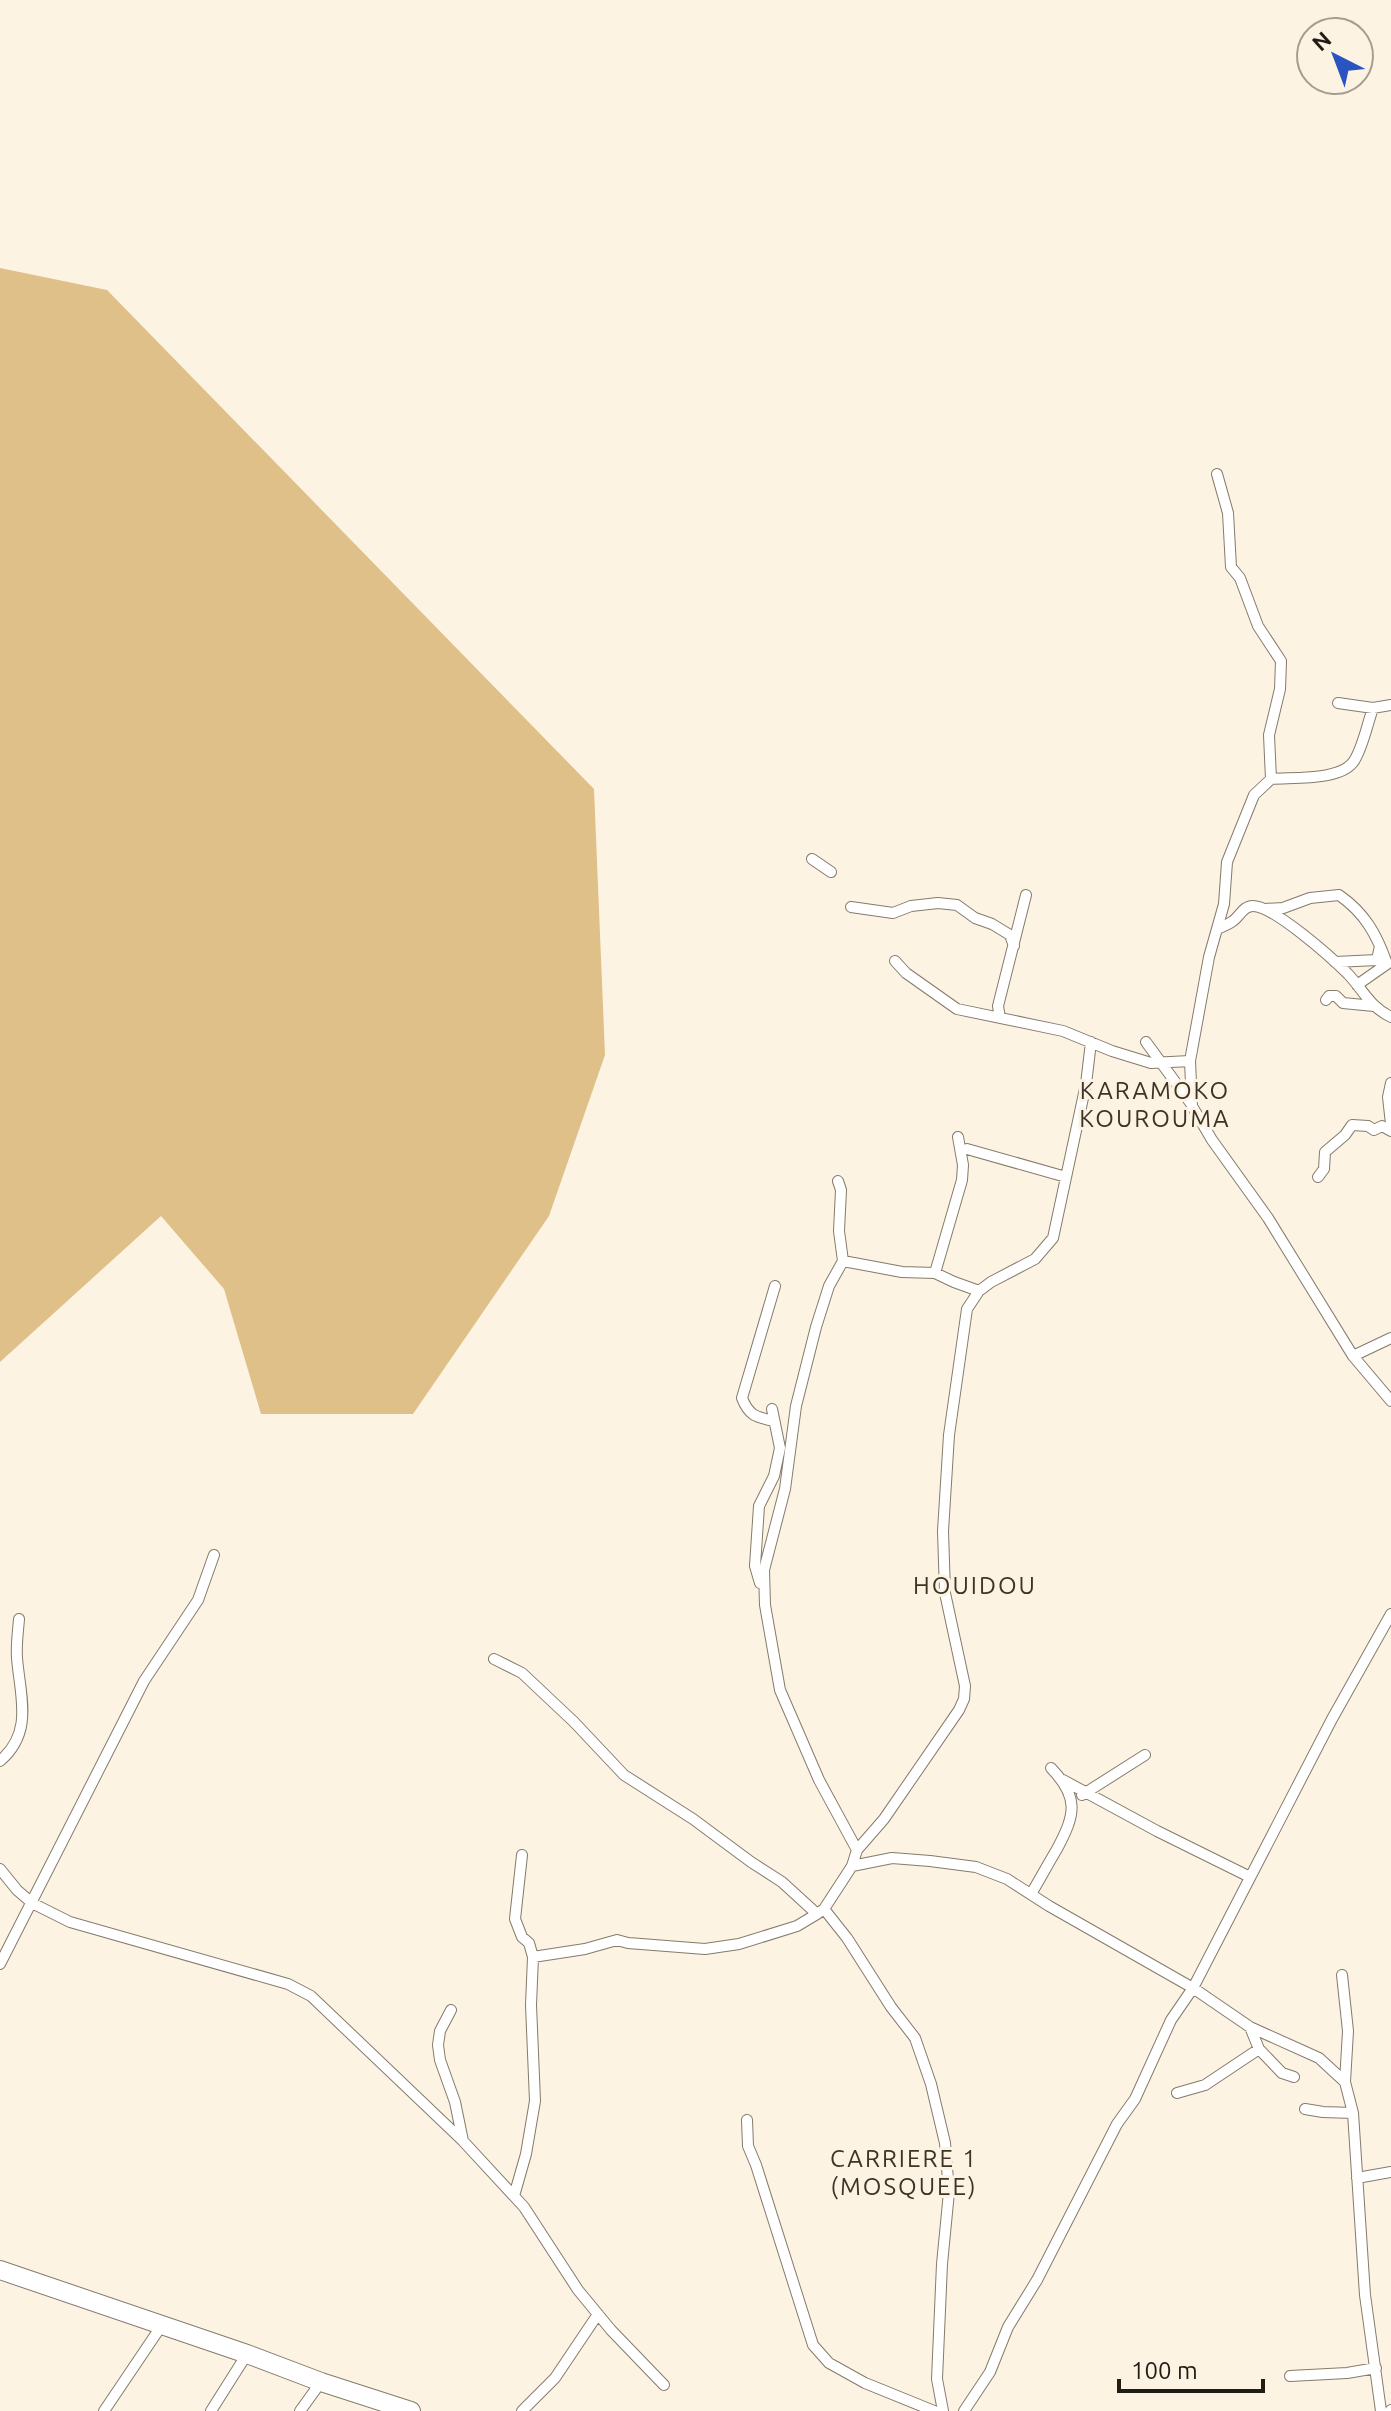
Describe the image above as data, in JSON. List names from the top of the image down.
{
  "districts": ["KARAMOKO KOUROUMA", "HOUIDOU", "CARRIERE 1 (MOSQUEE)"],
  "scale_bar": "100 m",
  "north": "top left"
}
